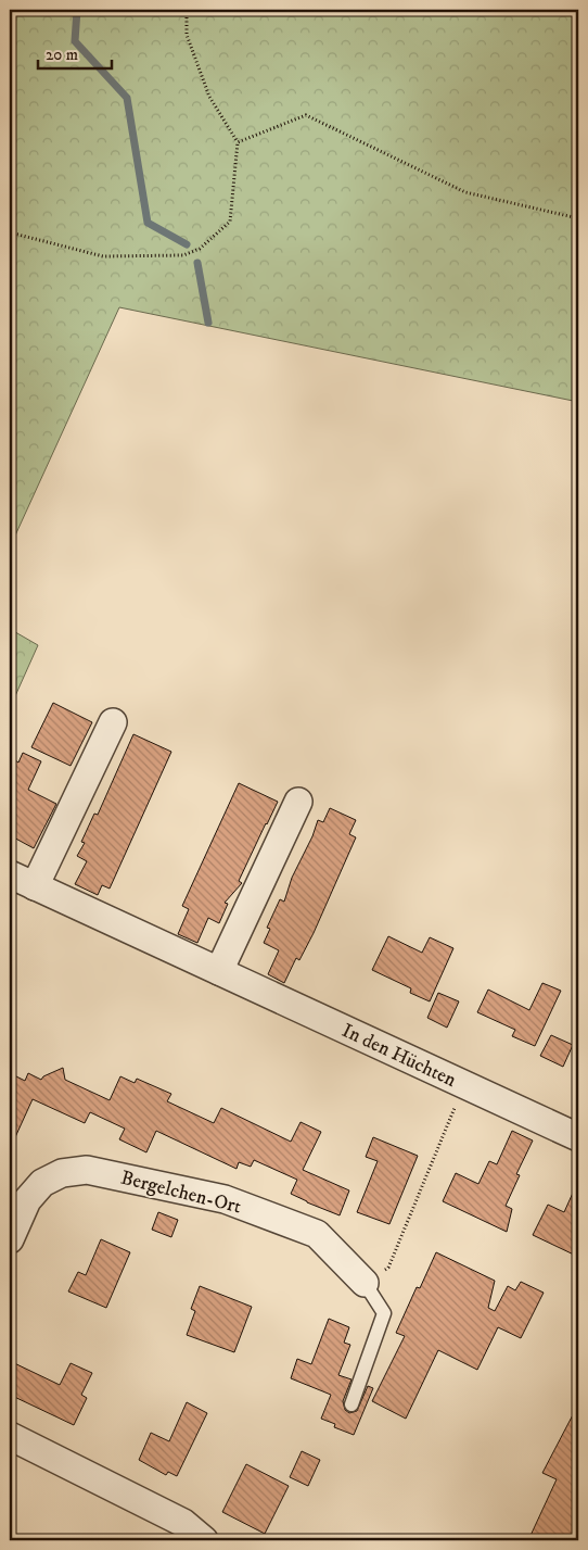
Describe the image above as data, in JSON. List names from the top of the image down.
{
  "streets": {
    "street": ["In den Hüchten", "Bergelchen-Ort"]
  },
  "scale_bar": "20 m"
}
